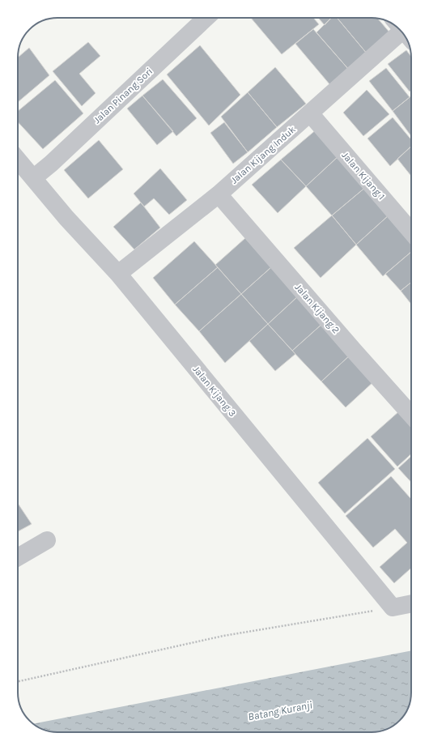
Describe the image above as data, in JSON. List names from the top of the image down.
{
  "streets": {
    "street": [
      "Jalan Pinang Sori",
      "Jalan Kijang Induk",
      "Jalan Kijang 1",
      "Jalan Kijang 2",
      "Jalan Kijang 3"
    ]
  },
  "crossings": [
    ["Jalan Pinang Sori", "Jalan Kijang 3"],
    ["Jalan Kijang Induk", "Jalan Kijang 1"],
    ["Jalan Kijang Induk", "Jalan Kijang 2"],
    ["Jalan Kijang Induk", "Jalan Kijang 3"]
  ],
  "water": ["Batang Kuranji"]
}
